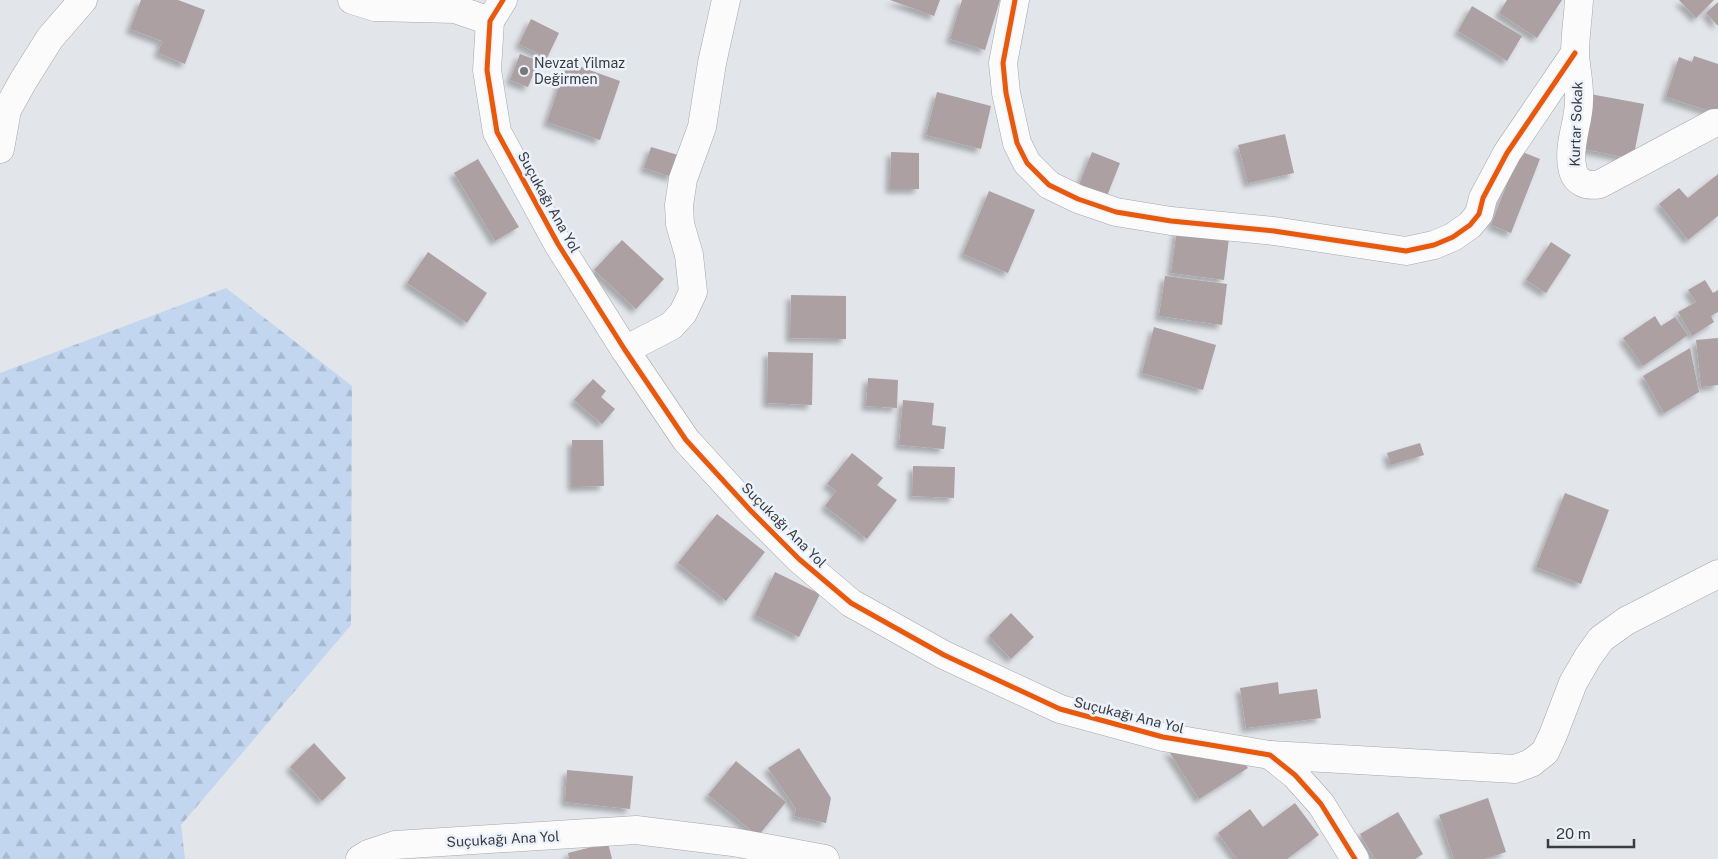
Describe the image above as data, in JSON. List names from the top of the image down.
{
  "streets": {
    "street": ["Kurtar Sokak", "Suçukağı Ana Yol"]
  },
  "places": ["Nevzat Yilmaz Değirmen"],
  "scale_bar": "20 m"
}
